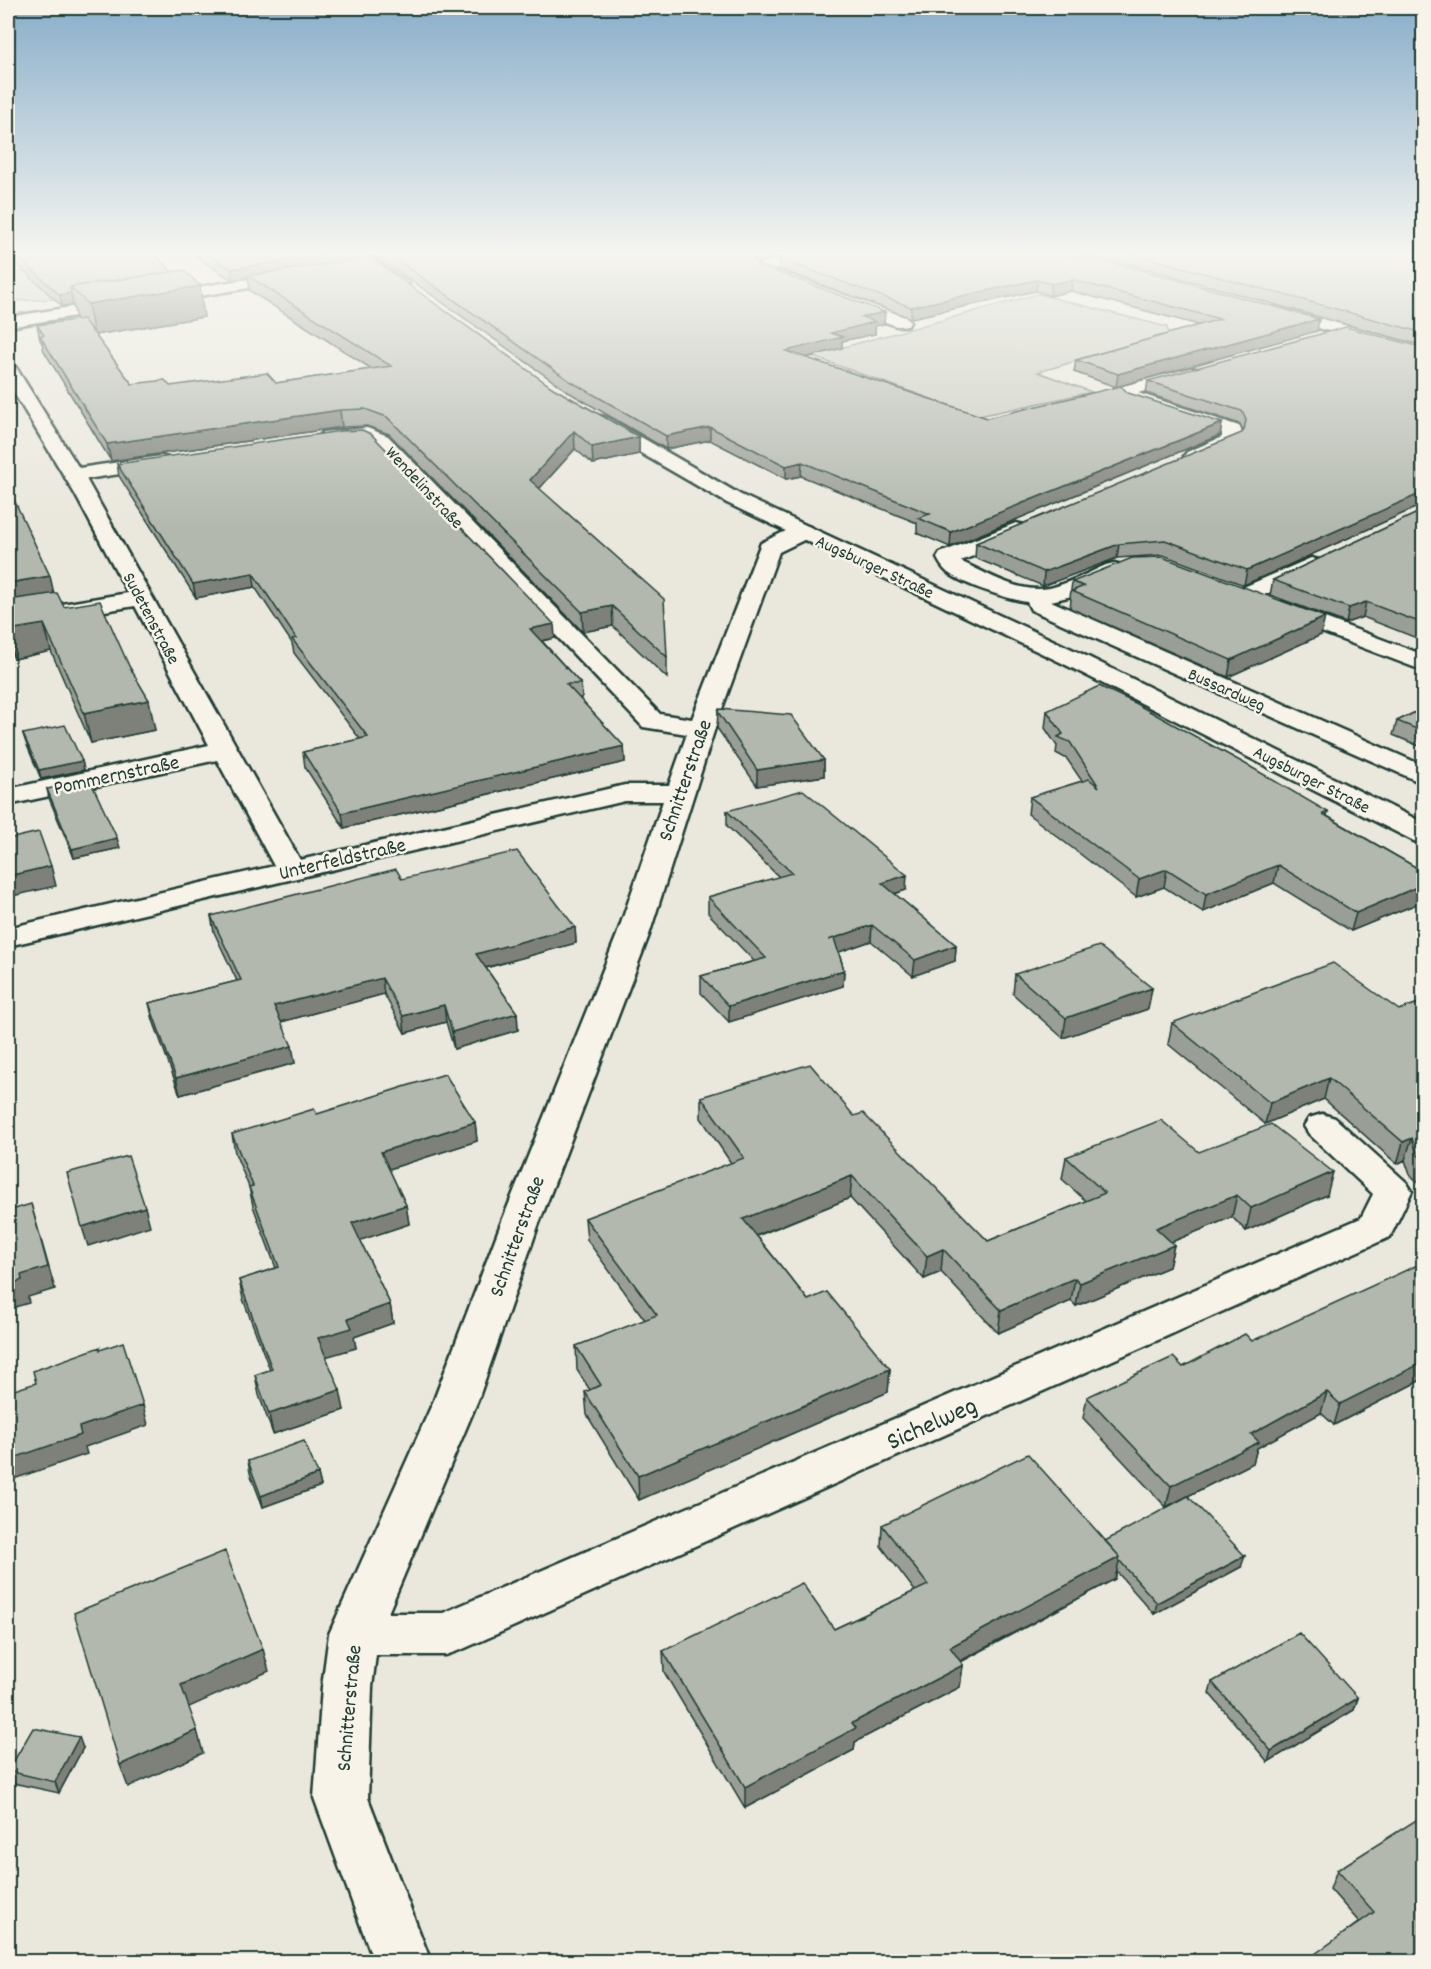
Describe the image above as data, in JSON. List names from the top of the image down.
{
  "streets": {
    "street": [
      "Wendelinstraße",
      "Augsburger Straße",
      "Sudetenstraße",
      "Bussardweg",
      "Pommernstraße",
      "Schnitterstraße",
      "Unterfeldstraße",
      "Sichelweg"
    ]
  },
  "crossings": [
    ["Wendelinstraße", "Schnitterstraße"],
    ["Augsburger Straße", "Schnitterstraße"],
    ["Sudetenstraße", "Pommernstraße"],
    ["Sudetenstraße", "Unterfeldstraße"],
    ["Schnitterstraße", "Unterfeldstraße"],
    ["Schnitterstraße", "Sichelweg"]
  ]
}
